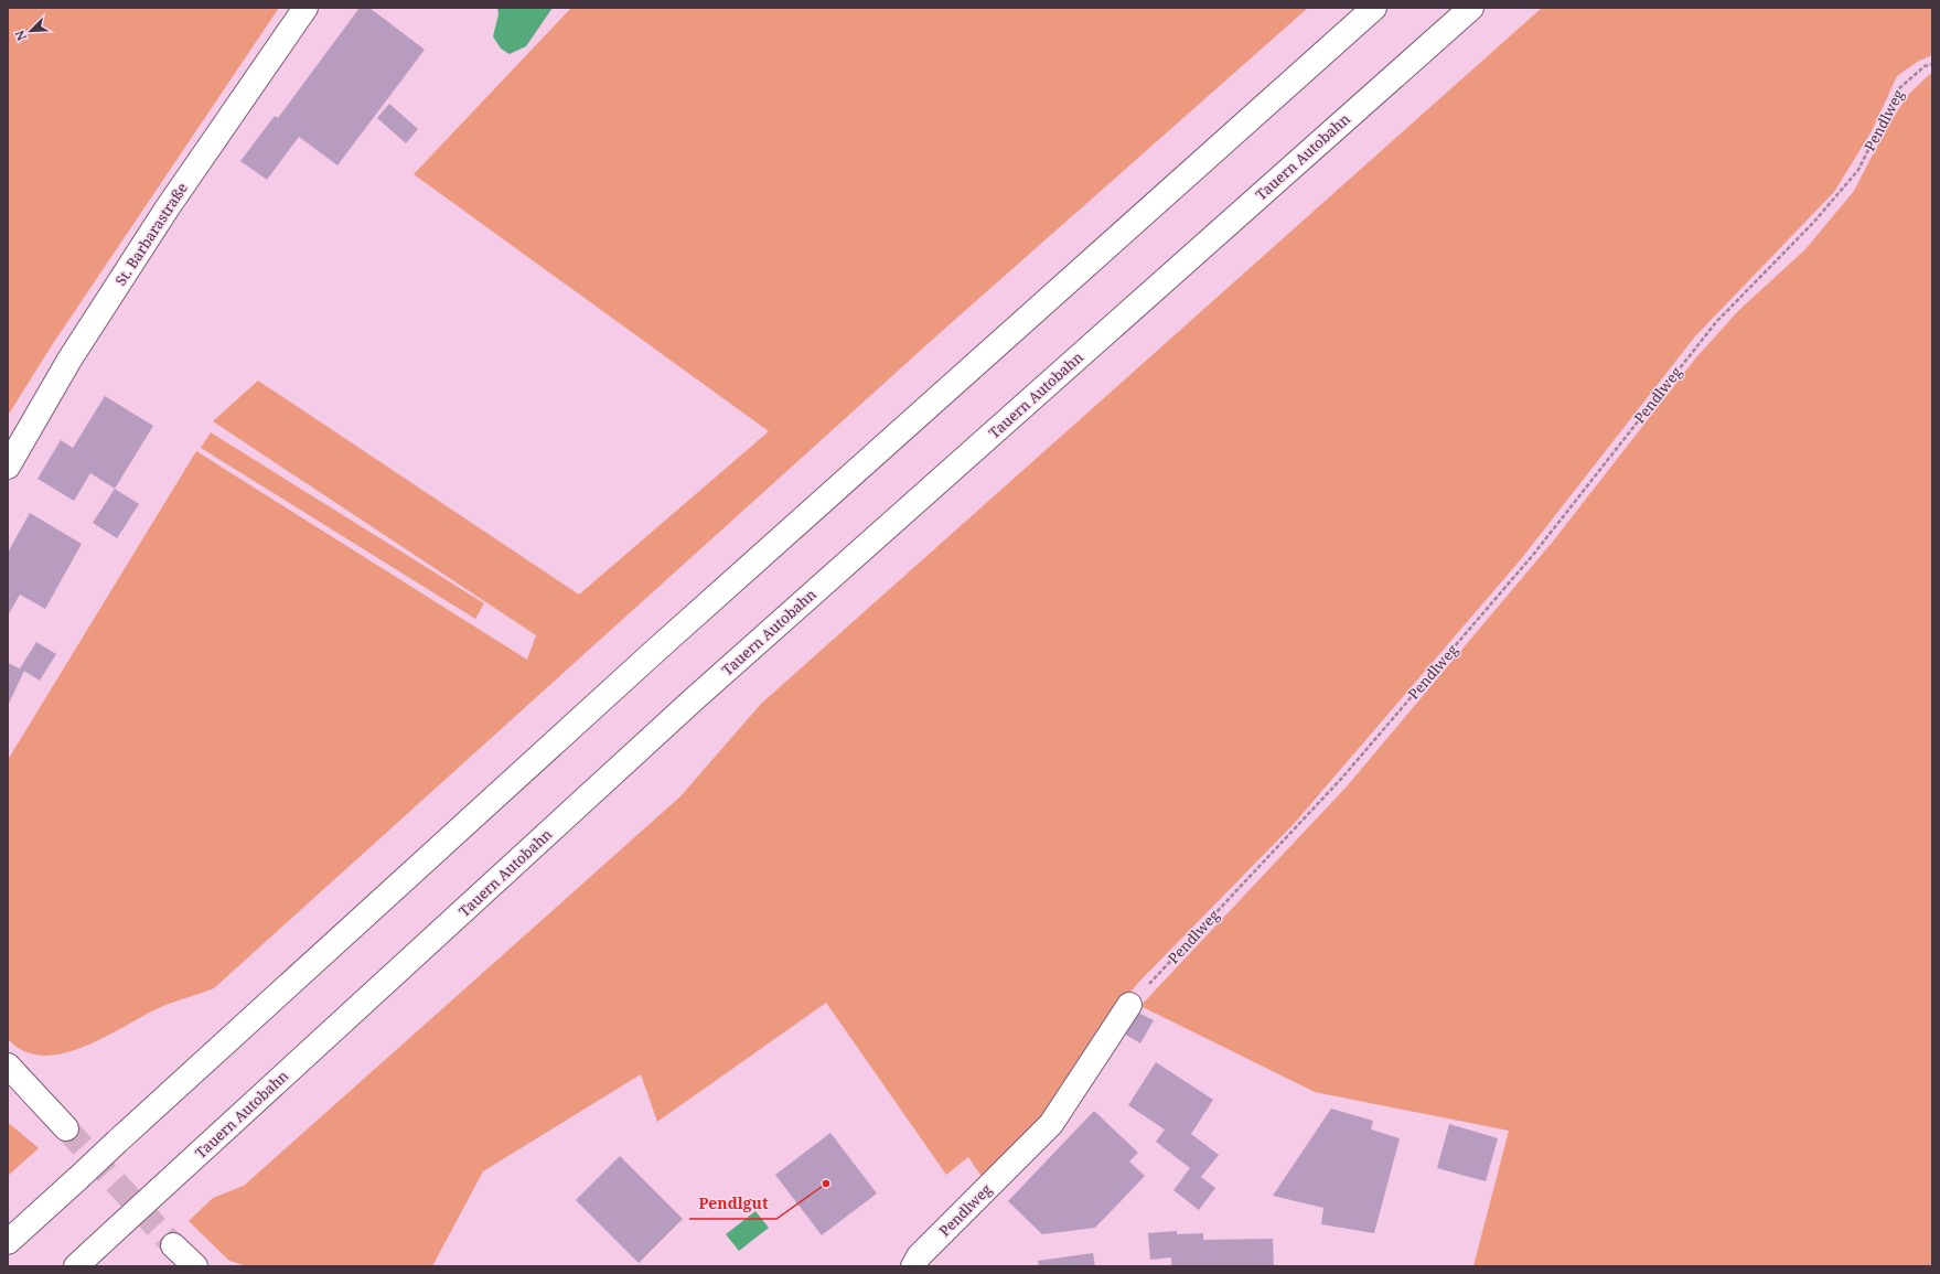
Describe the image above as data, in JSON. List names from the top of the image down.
{
  "streets": {
    "main road": ["Pendlweg", "Tauern Autobahn", "St. Barbarastraße"]
  },
  "places": ["Pendlgut"],
  "north": "bottom left"
}
